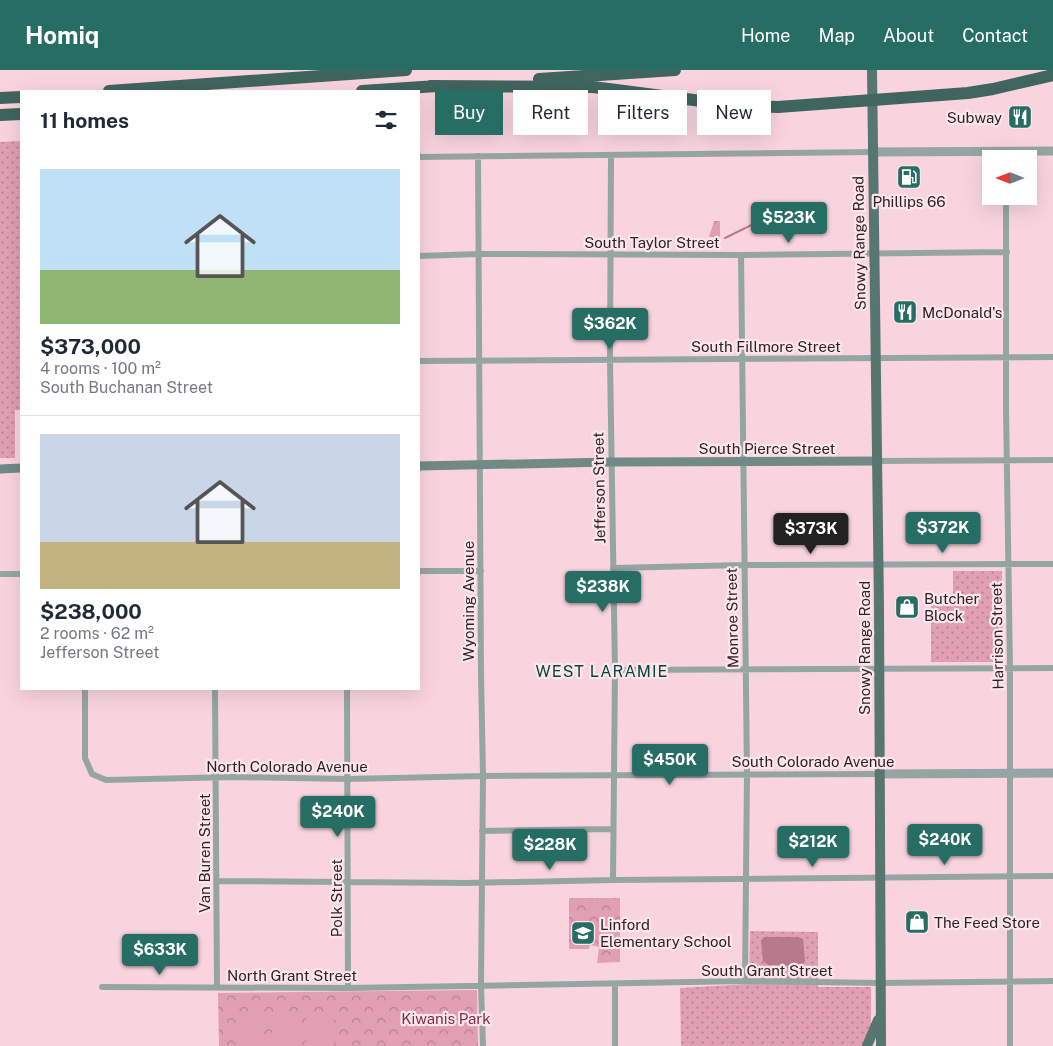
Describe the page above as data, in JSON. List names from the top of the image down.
{
  "streets": {
    "main road": ["Snowy Range Road", "South Pierce Street"],
    "street": [
      "South Taylor Street",
      "South Fillmore Street",
      "Jefferson Street",
      "Wyoming Avenue",
      "Monroe Street",
      "Harrison Street",
      "South Colorado Avenue",
      "North Colorado Avenue",
      "Van Buren Street",
      "Polk Street",
      "South Grant Street",
      "North Grant Street"
    ]
  },
  "crossings": [
    ["South Taylor Street", "Snowy Range Road"],
    ["South Taylor Street", "Jefferson Street"],
    ["South Taylor Street", "Wyoming Avenue"],
    ["South Taylor Street", "Monroe Street"],
    ["South Taylor Street", "Harrison Street"],
    ["Snowy Range Road", "South Fillmore Street"],
    ["Snowy Range Road", "South Pierce Street"],
    ["Snowy Range Road", "South Colorado Avenue"],
    ["Snowy Range Road", "South Grant Street"],
    ["South Fillmore Street", "Jefferson Street"],
    ["South Fillmore Street", "Wyoming Avenue"],
    ["South Fillmore Street", "Monroe Street"],
    ["South Fillmore Street", "Harrison Street"],
    ["South Pierce Street", "Jefferson Street"],
    ["South Pierce Street", "Wyoming Avenue"],
    ["South Pierce Street", "Monroe Street"],
    ["South Pierce Street", "Harrison Street"],
    ["Jefferson Street", "South Colorado Avenue"],
    ["Wyoming Avenue", "South Colorado Avenue"],
    ["Wyoming Avenue", "North Colorado Avenue"],
    ["Wyoming Avenue", "South Grant Street"],
    ["Wyoming Avenue", "North Grant Street"],
    ["Monroe Street", "South Colorado Avenue"],
    ["Monroe Street", "South Grant Street"],
    ["Harrison Street", "South Colorado Avenue"],
    ["Harrison Street", "South Grant Street"],
    ["South Colorado Avenue", "North Colorado Avenue"],
    ["North Colorado Avenue", "Van Buren Street"],
    ["North Colorado Avenue", "Polk Street"],
    ["Van Buren Street", "North Grant Street"],
    ["Polk Street", "North Grant Street"],
    ["South Grant Street", "North Grant Street"]
  ],
  "districts": ["WEST LARAMIE"],
  "parks": ["Kiwanis Park"],
  "places": {
    "restaurant": ["Subway", "McDonald's"],
    "fuel station": ["Phillips 66"],
    "shop": ["Butcher Block", "The Feed Store"],
    "school or university": ["Linford Elementary School"]
  },
  "north": "left",
  "page": {
    "header": "Homiq",
    "nav": [
      "Home",
      "Map",
      "About",
      "Contact"
    ],
    "chip": [
      "Buy",
      "Rent",
      "Filters",
      "New"
    ],
    "heading": "11 homes",
    "list": [
      {
        "name": "$373,000",
        "note": "4 rooms · 100 m² · South Buchanan Street"
      },
      {
        "name": "$238,000",
        "note": "2 rooms · 62 m² · Jefferson Street"
      }
    ],
    "price": [
      "$523K",
      "$362K",
      "$372K",
      "$373K",
      "$238K",
      "$450K",
      "$240K",
      "$240K",
      "$212K",
      "$228K",
      "$633K"
    ]
  }
}
